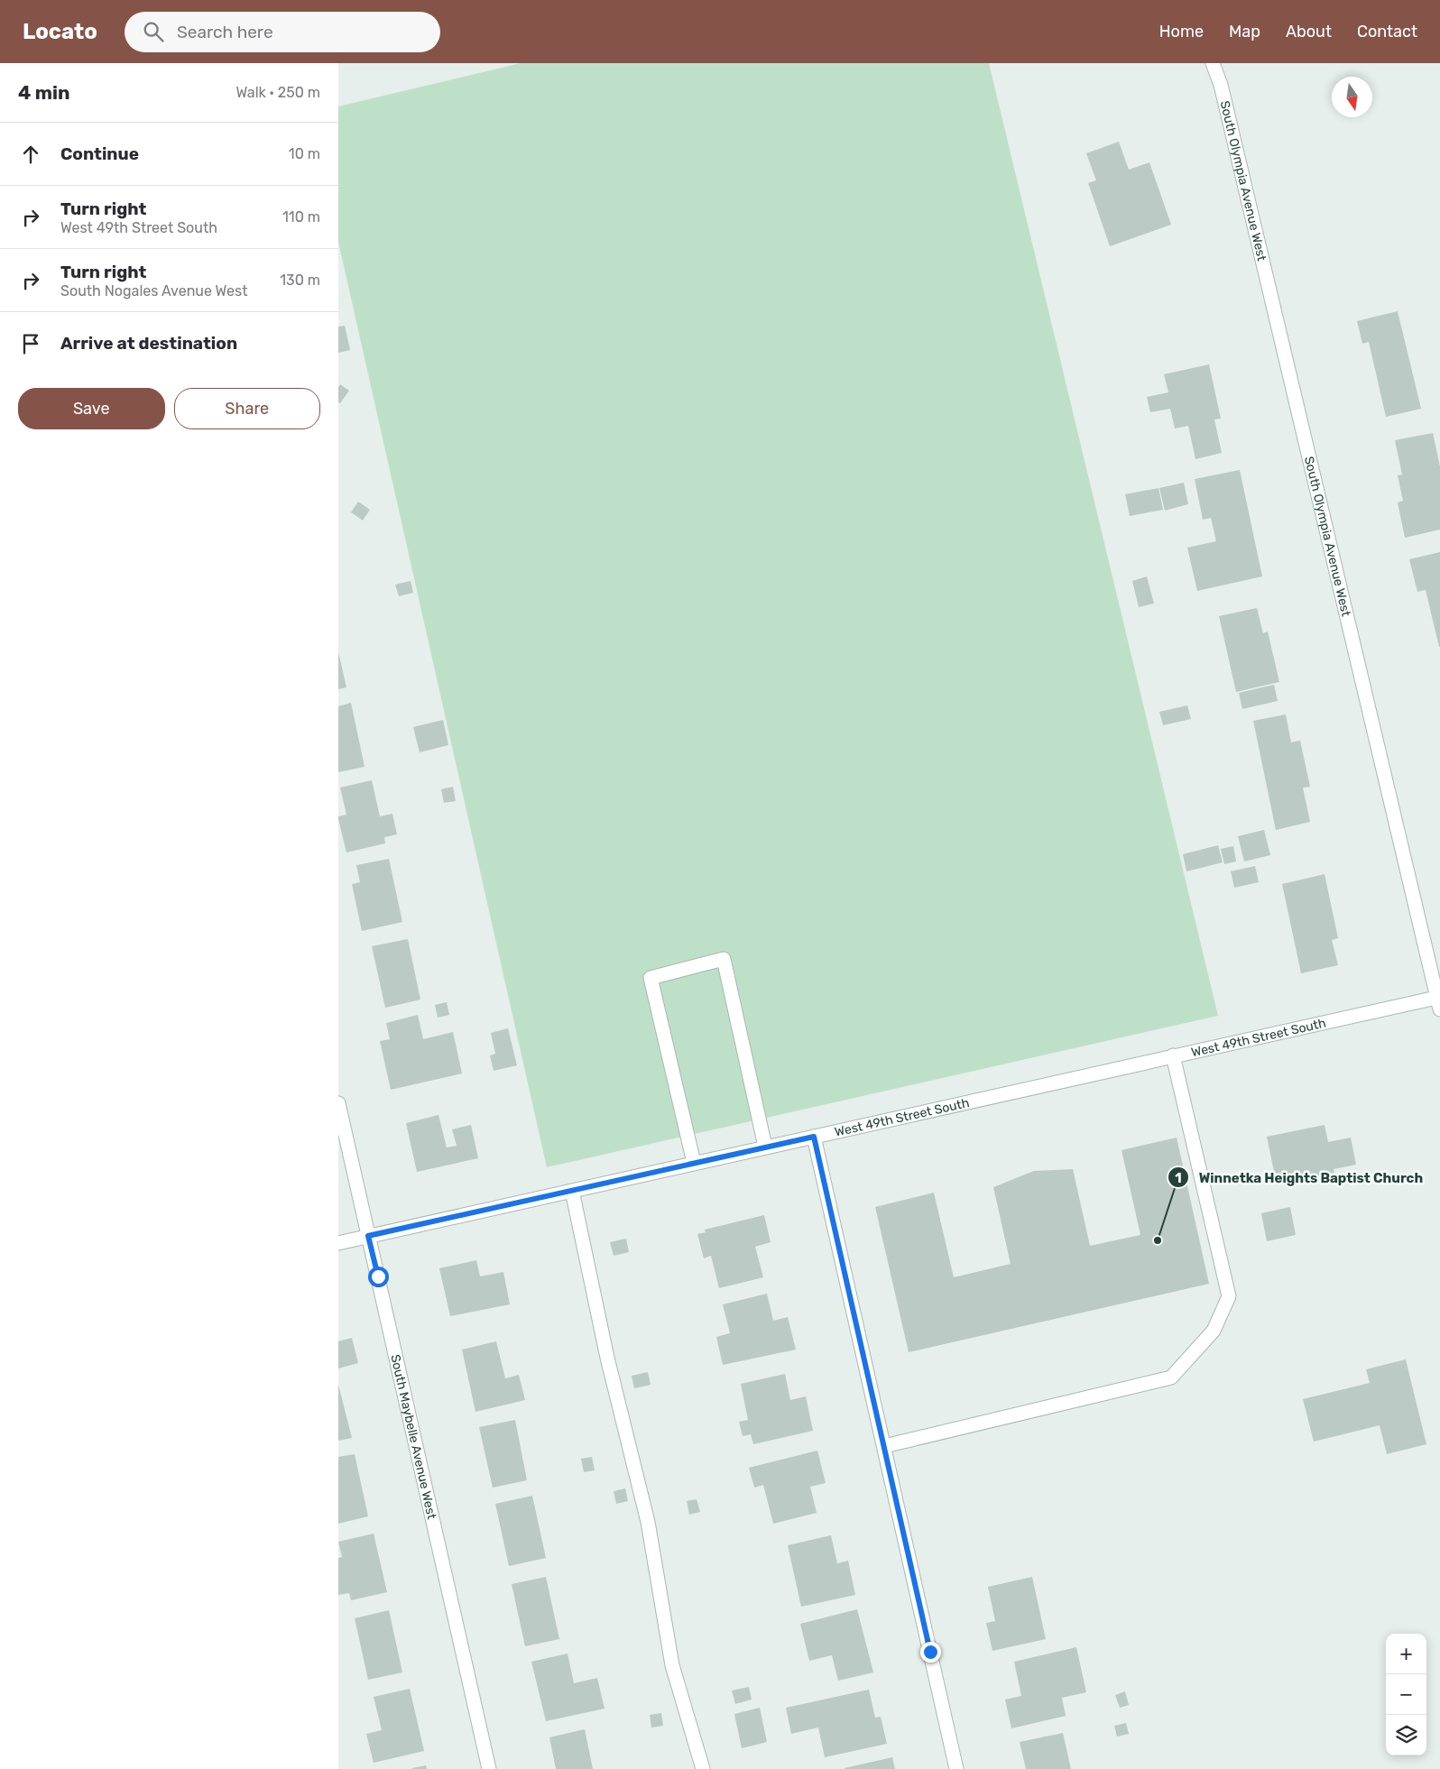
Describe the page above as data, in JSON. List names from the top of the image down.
{
  "streets": {
    "street": ["South Olympia Avenue West", "West 49th Street South", "South Maybelle Avenue West"]
  },
  "crossings": [
    ["South Olympia Avenue West", "West 49th Street South"],
    ["West 49th Street South", "South Maybelle Avenue West"]
  ],
  "places": ["Winnetka Heights Baptist Church"],
  "north": "bottom",
  "page": {
    "header": "Locato",
    "search": "Search here",
    "nav": [
      "Home",
      "Map",
      "About",
      "Contact"
    ],
    "heading": ["4 min", "Walk · 250 m"],
    "list": [
      ["Continue", "10 m"],
      ["Turn right", "West 49th Street South", "110 m"],
      ["Turn right", "South Nogales Avenue West", "130 m"],
      "Arrive at destination"
    ],
    "buttons": ["Save", "Share"],
    "map_buttons": ["+", "−"]
  }
}
